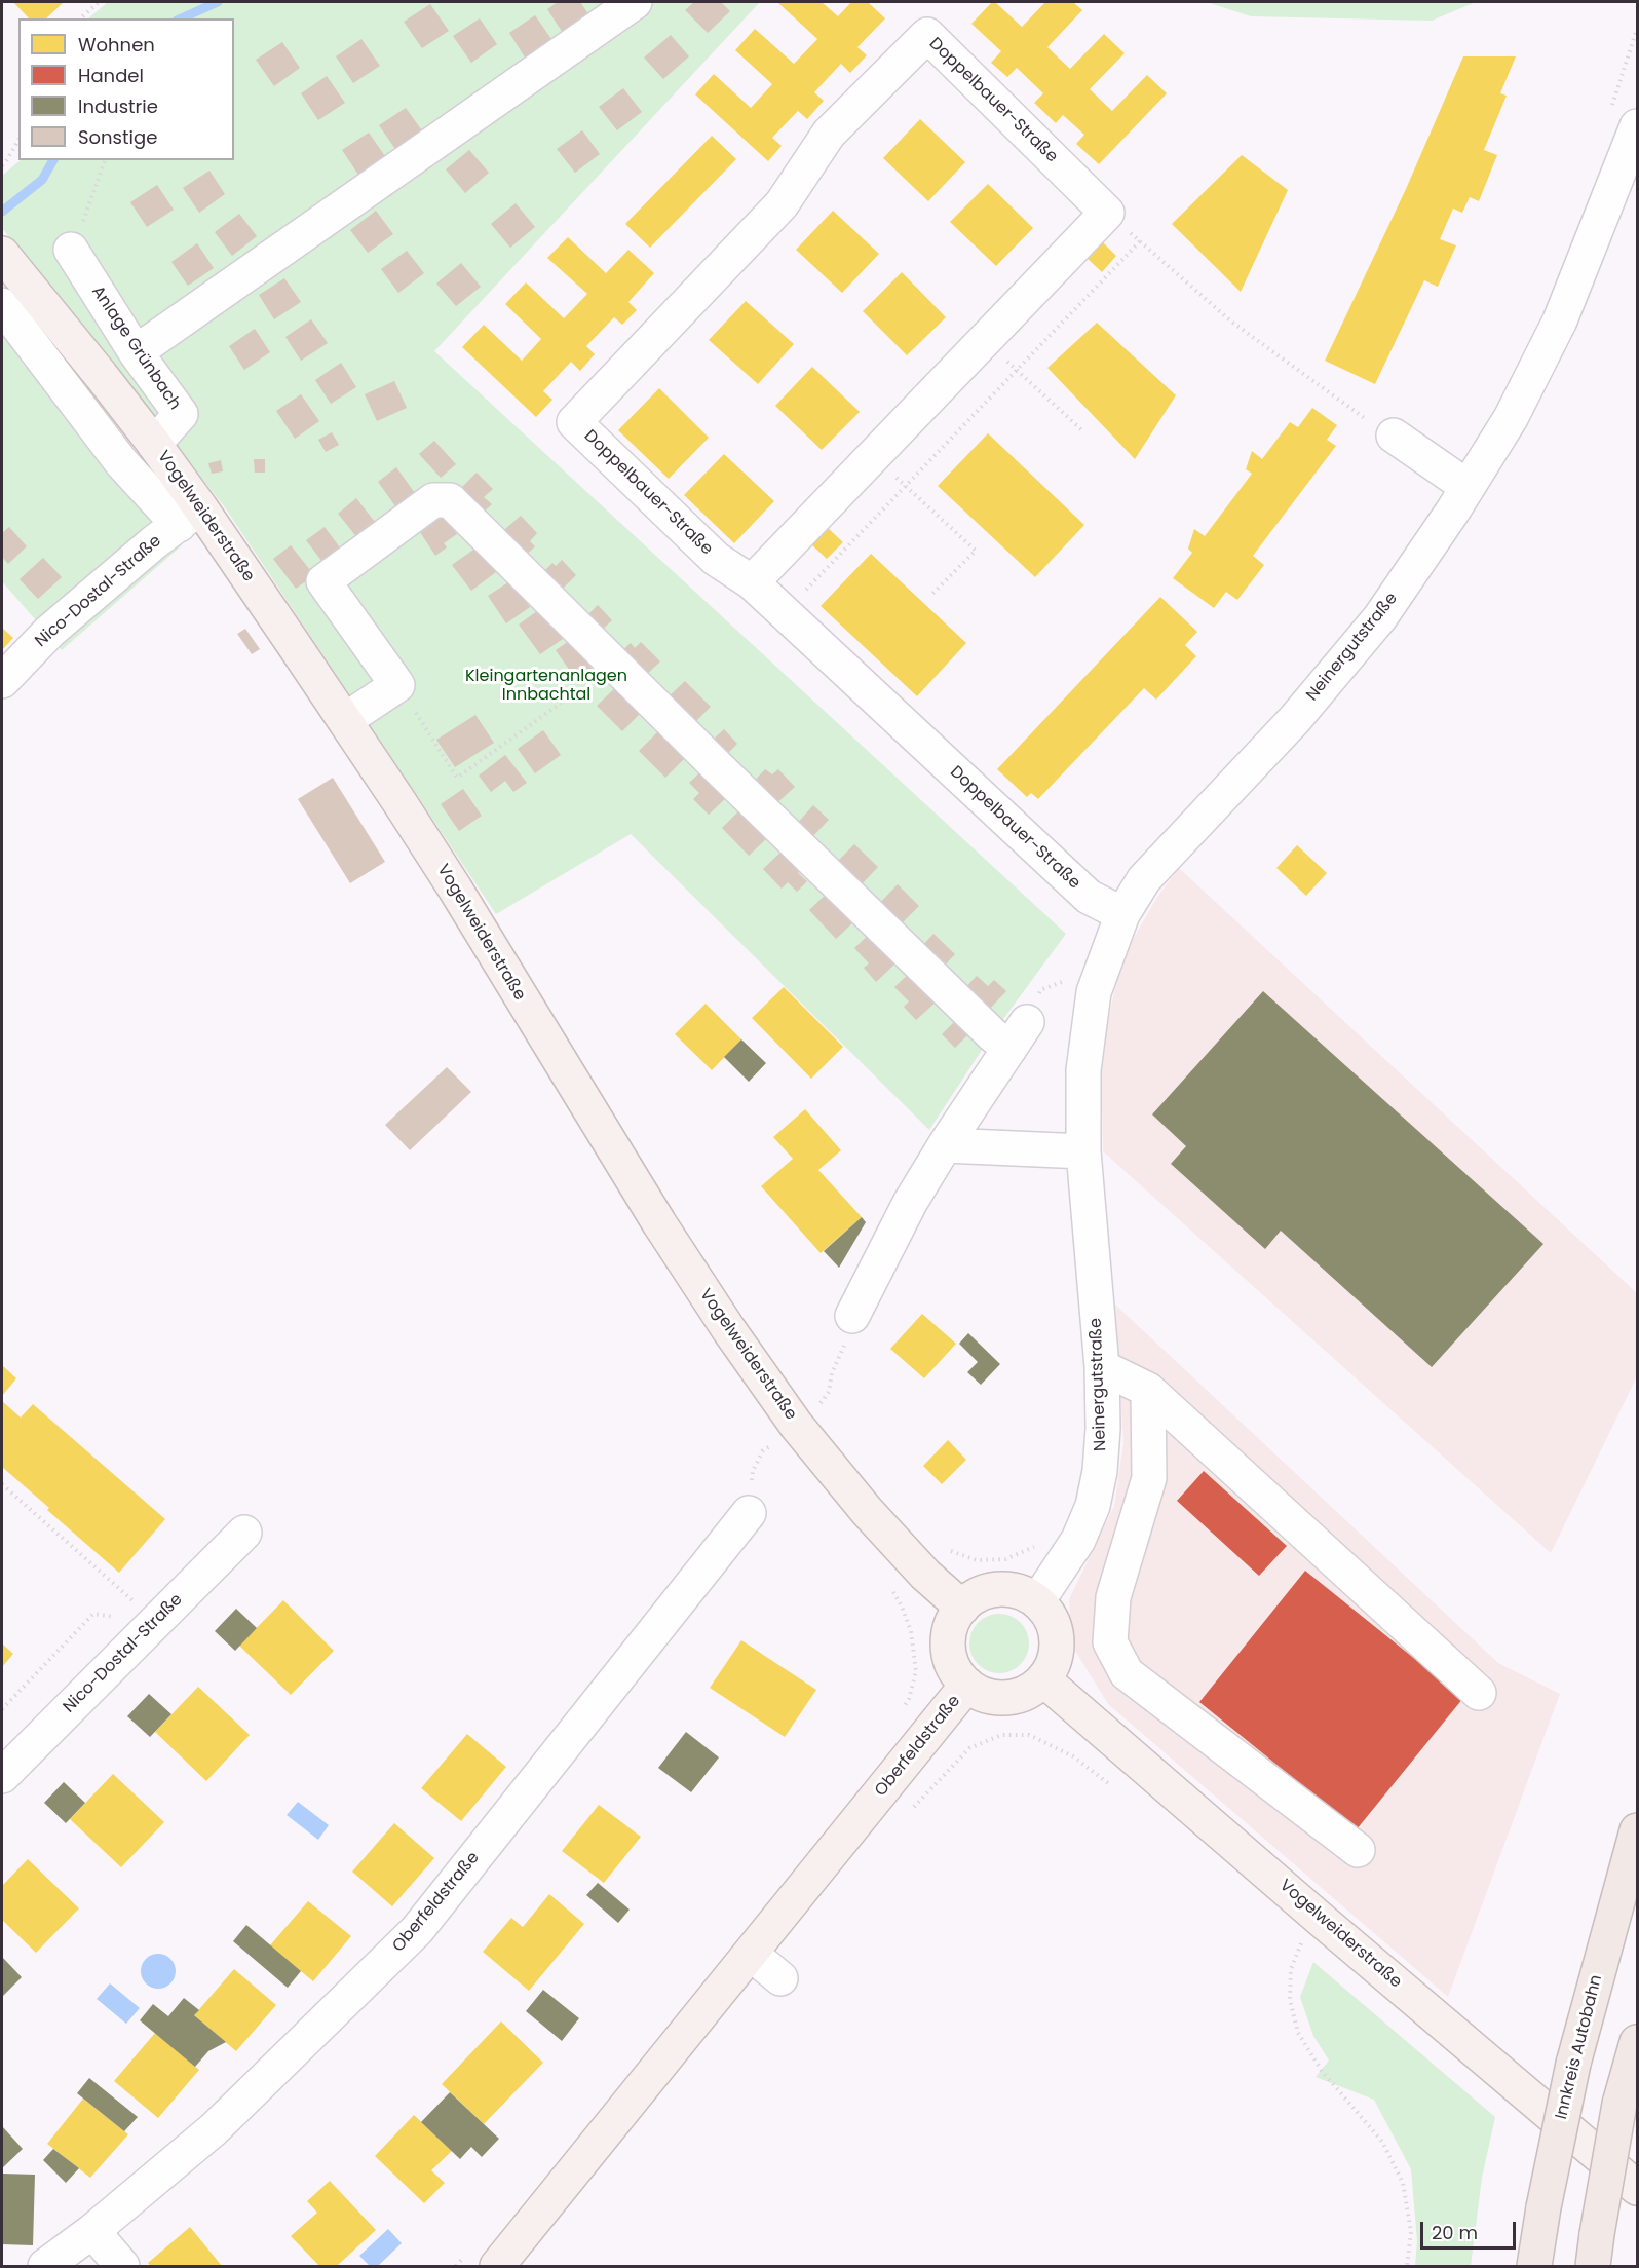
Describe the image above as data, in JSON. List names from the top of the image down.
{
  "streets": {
    "highway": ["Innkreis Autobahn"],
    "main road": ["Vogelweiderstraße", "Oberfeldstraße"],
    "street": [
      "Doppelbauer-Straße",
      "Anlage Grünbach",
      "Nico-Dostal-Straße",
      "Neinergutstraße"
    ]
  },
  "crossings": [
    ["Doppelbauer-Straße", "Neinergutstraße"],
    ["Anlage Grünbach", "Vogelweiderstraße"],
    ["Vogelweiderstraße", "Nico-Dostal-Straße"],
    ["Vogelweiderstraße", "Neinergutstraße"],
    ["Vogelweiderstraße", "Oberfeldstraße"],
    ["Neinergutstraße", "Oberfeldstraße"]
  ],
  "parks": ["Kleingartenanlagen Innbachtal"],
  "legend": [
    "Wohnen",
    "Handel",
    "Industrie",
    "Sonstige"
  ],
  "scale_bar": "20 m"
}
